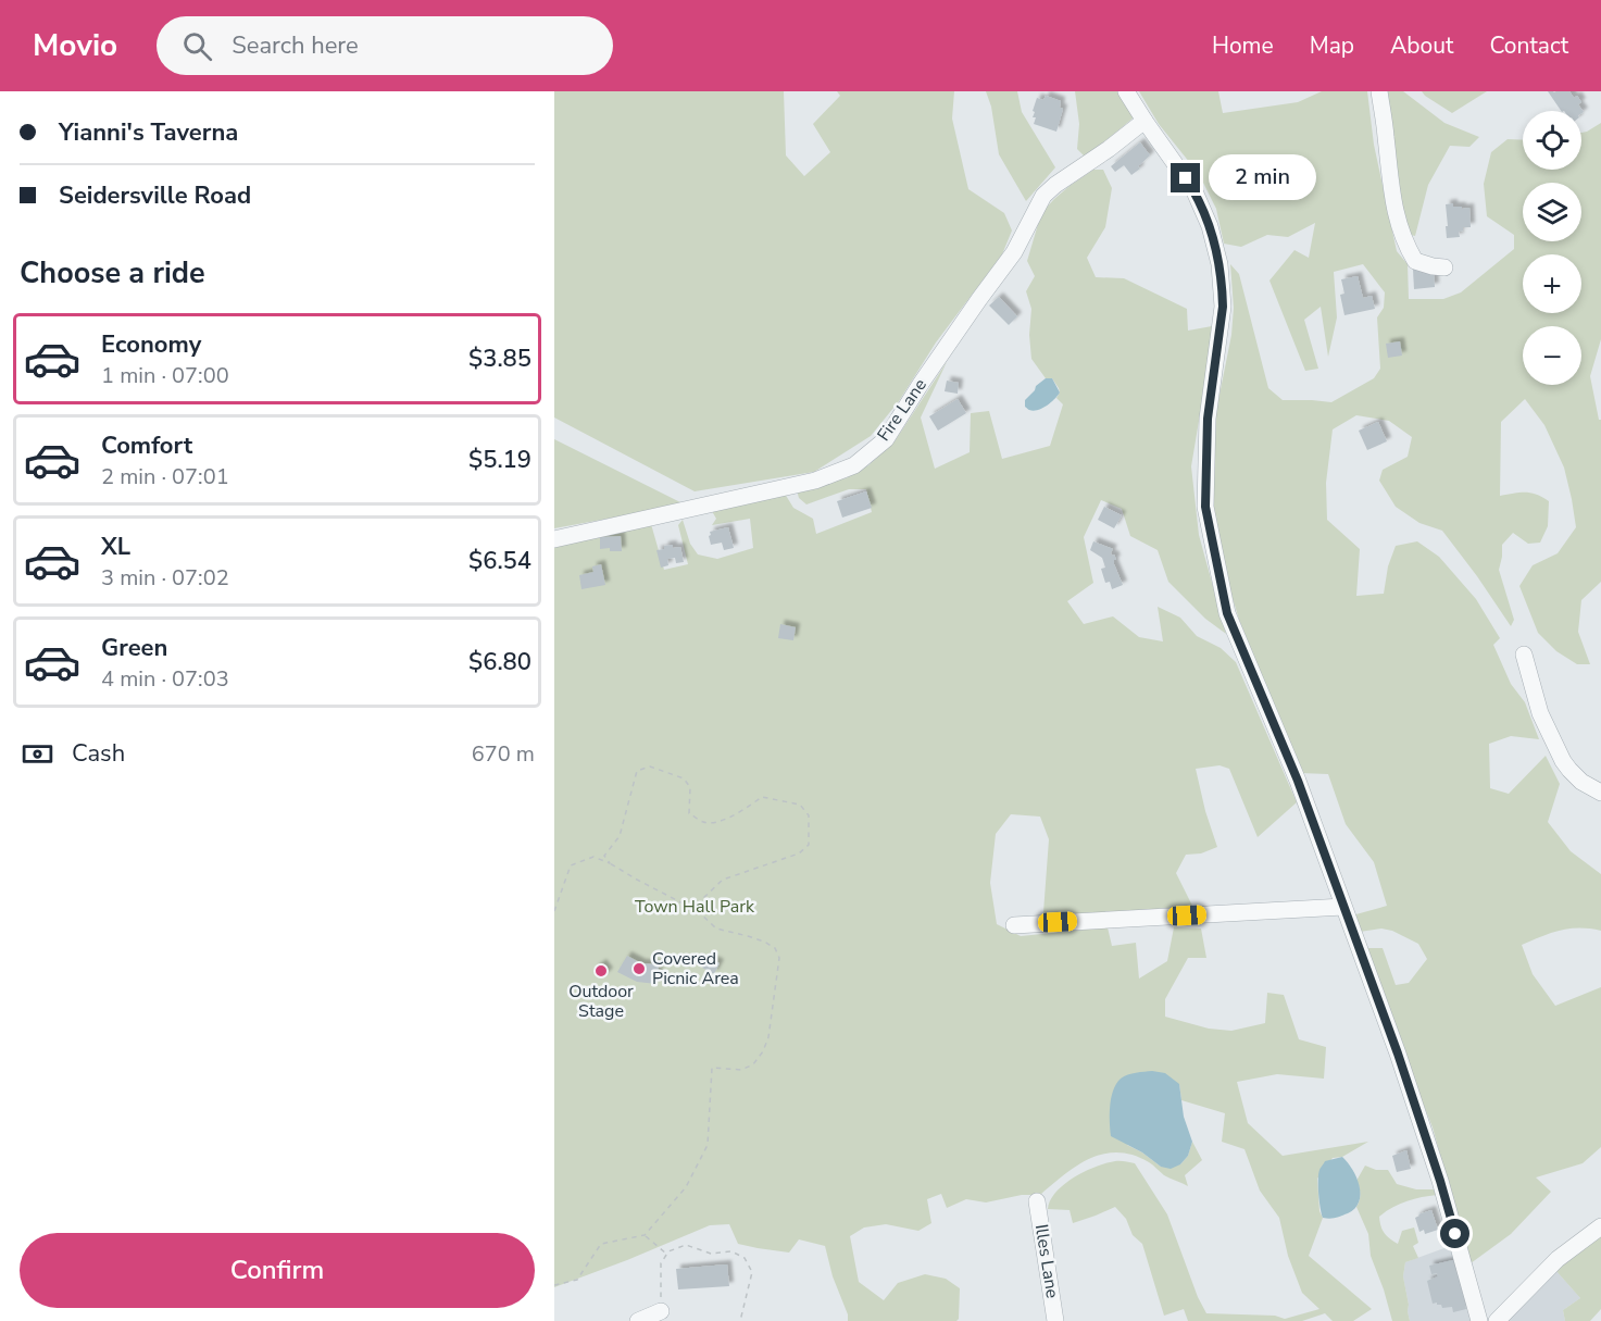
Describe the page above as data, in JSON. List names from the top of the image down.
{
  "streets": {
    "street": ["Fire Lane", "Illes Lane"]
  },
  "parks": ["Town Hall Park"],
  "places": ["Covered Picnic Area", "Outdoor Stage"],
  "page": {
    "header": "Movio",
    "search": "Search here",
    "nav": [
      "Home",
      "Map",
      "About",
      "Contact"
    ],
    "banner": ["Yianni's Taverna", "Seidersville Road"],
    "map_buttons": ["+", "−"],
    "bubble": "2 min",
    "heading": "Choose a ride",
    "list": [
      {
        "name": "Economy",
        "note": "1 min · 07:00",
        "value": "$3.85"
      },
      {
        "name": "Comfort",
        "note": "2 min · 07:01",
        "value": "$5.19"
      },
      {
        "name": "XL",
        "note": "3 min · 07:02",
        "value": "$6.54"
      },
      {
        "name": "Green",
        "note": "4 min · 07:03",
        "value": "$6.80"
      }
    ],
    "pay": ["Cash", "670 m"],
    "buttons": "Confirm"
  }
}
